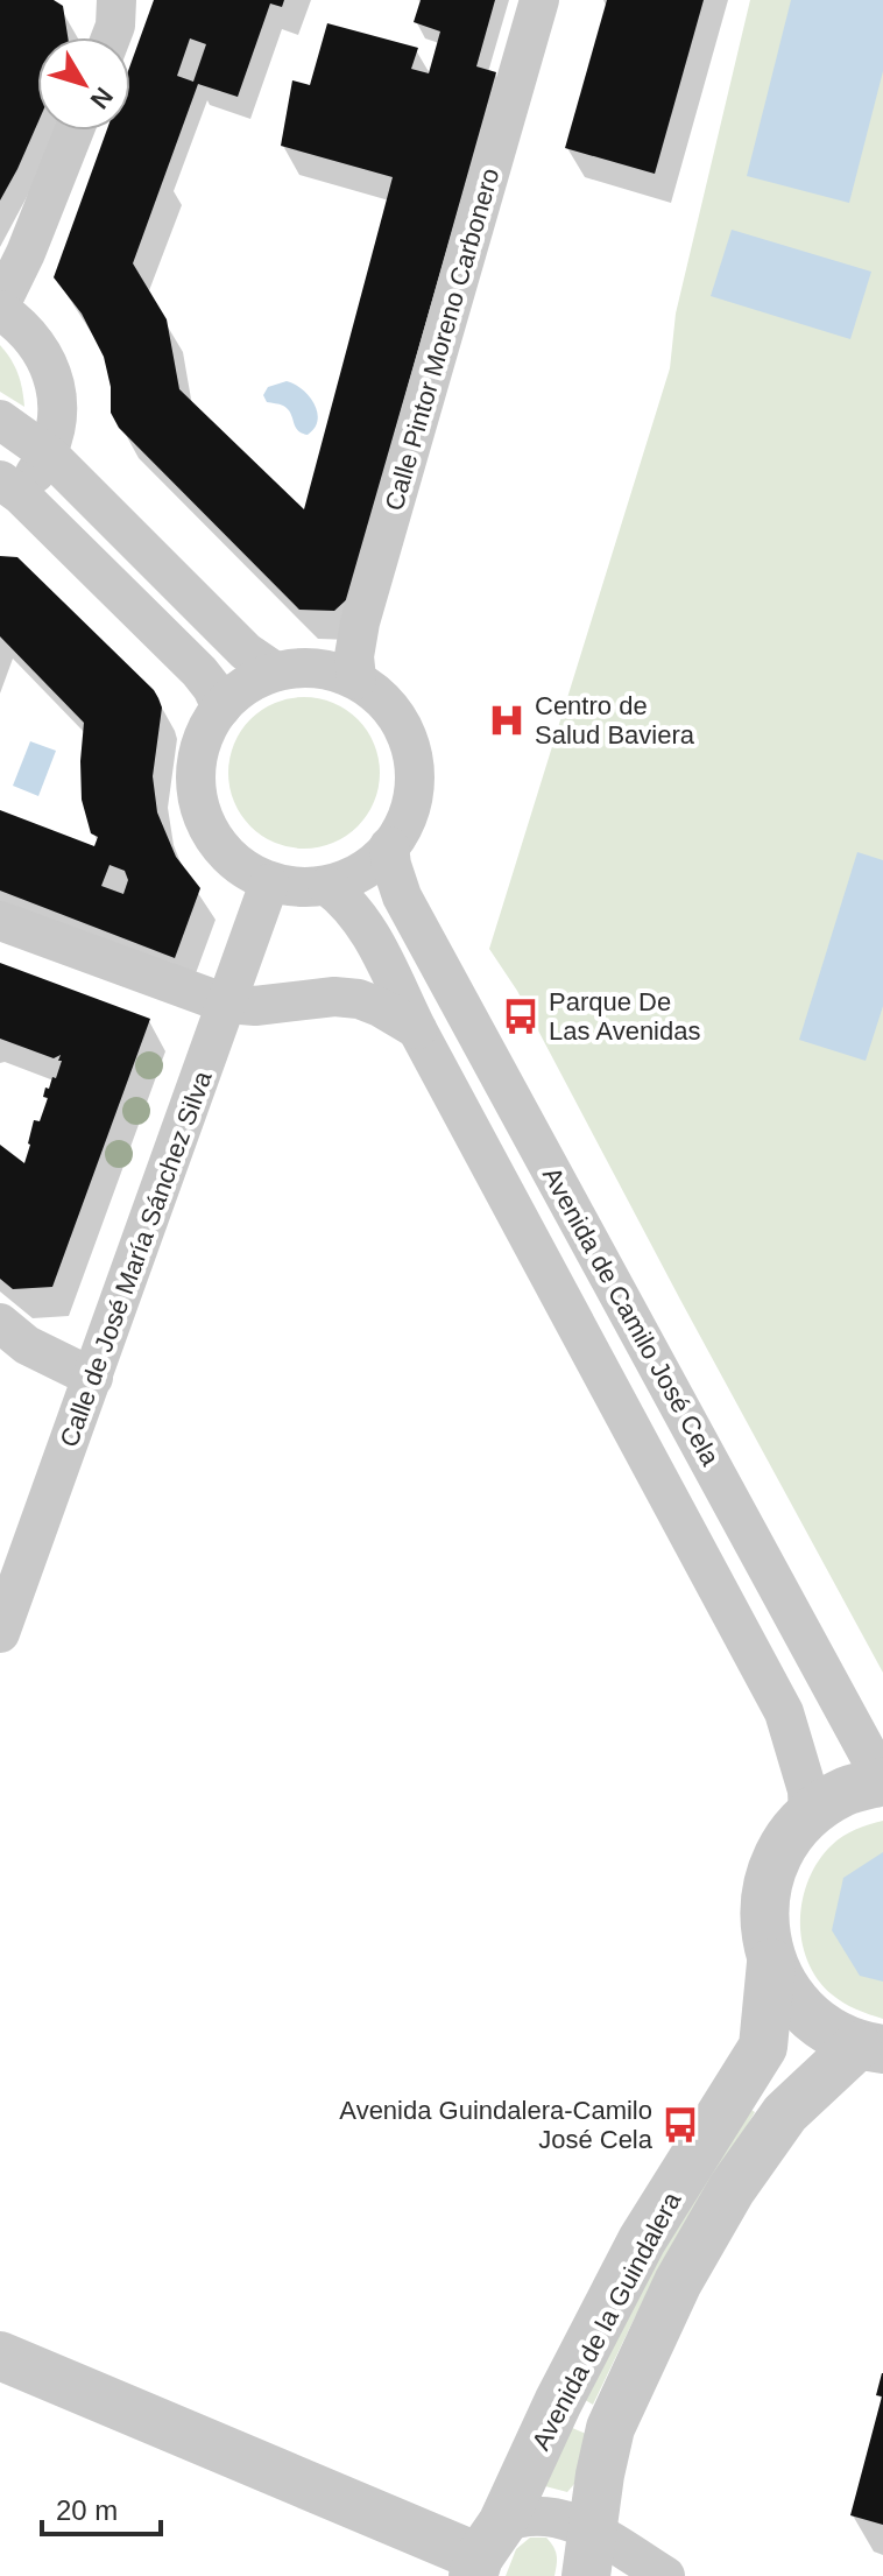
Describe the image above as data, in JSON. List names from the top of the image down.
{
  "streets": {
    "street": [
      "Calle Pintor Moreno Carbonero",
      "Calle de José María Sánchez Silva",
      "Avenida de Camilo José Cela",
      "Avenida de la Guindalera"
    ]
  },
  "crossings": [
    ["Calle Pintor Moreno Carbonero", "Calle de José María Sánchez Silva"],
    ["Calle Pintor Moreno Carbonero", "Avenida de Camilo José Cela"],
    ["Calle de José María Sánchez Silva", "Avenida de Camilo José Cela"]
  ],
  "places": {
    "hospital": ["Centro de Salud Baviera"],
    "bus stop": ["Parque De Las Avenidas", "Avenida Guindalera-Camilo José Cela"]
  },
  "scale_bar": "20 m",
  "north": "bottom right"
}
